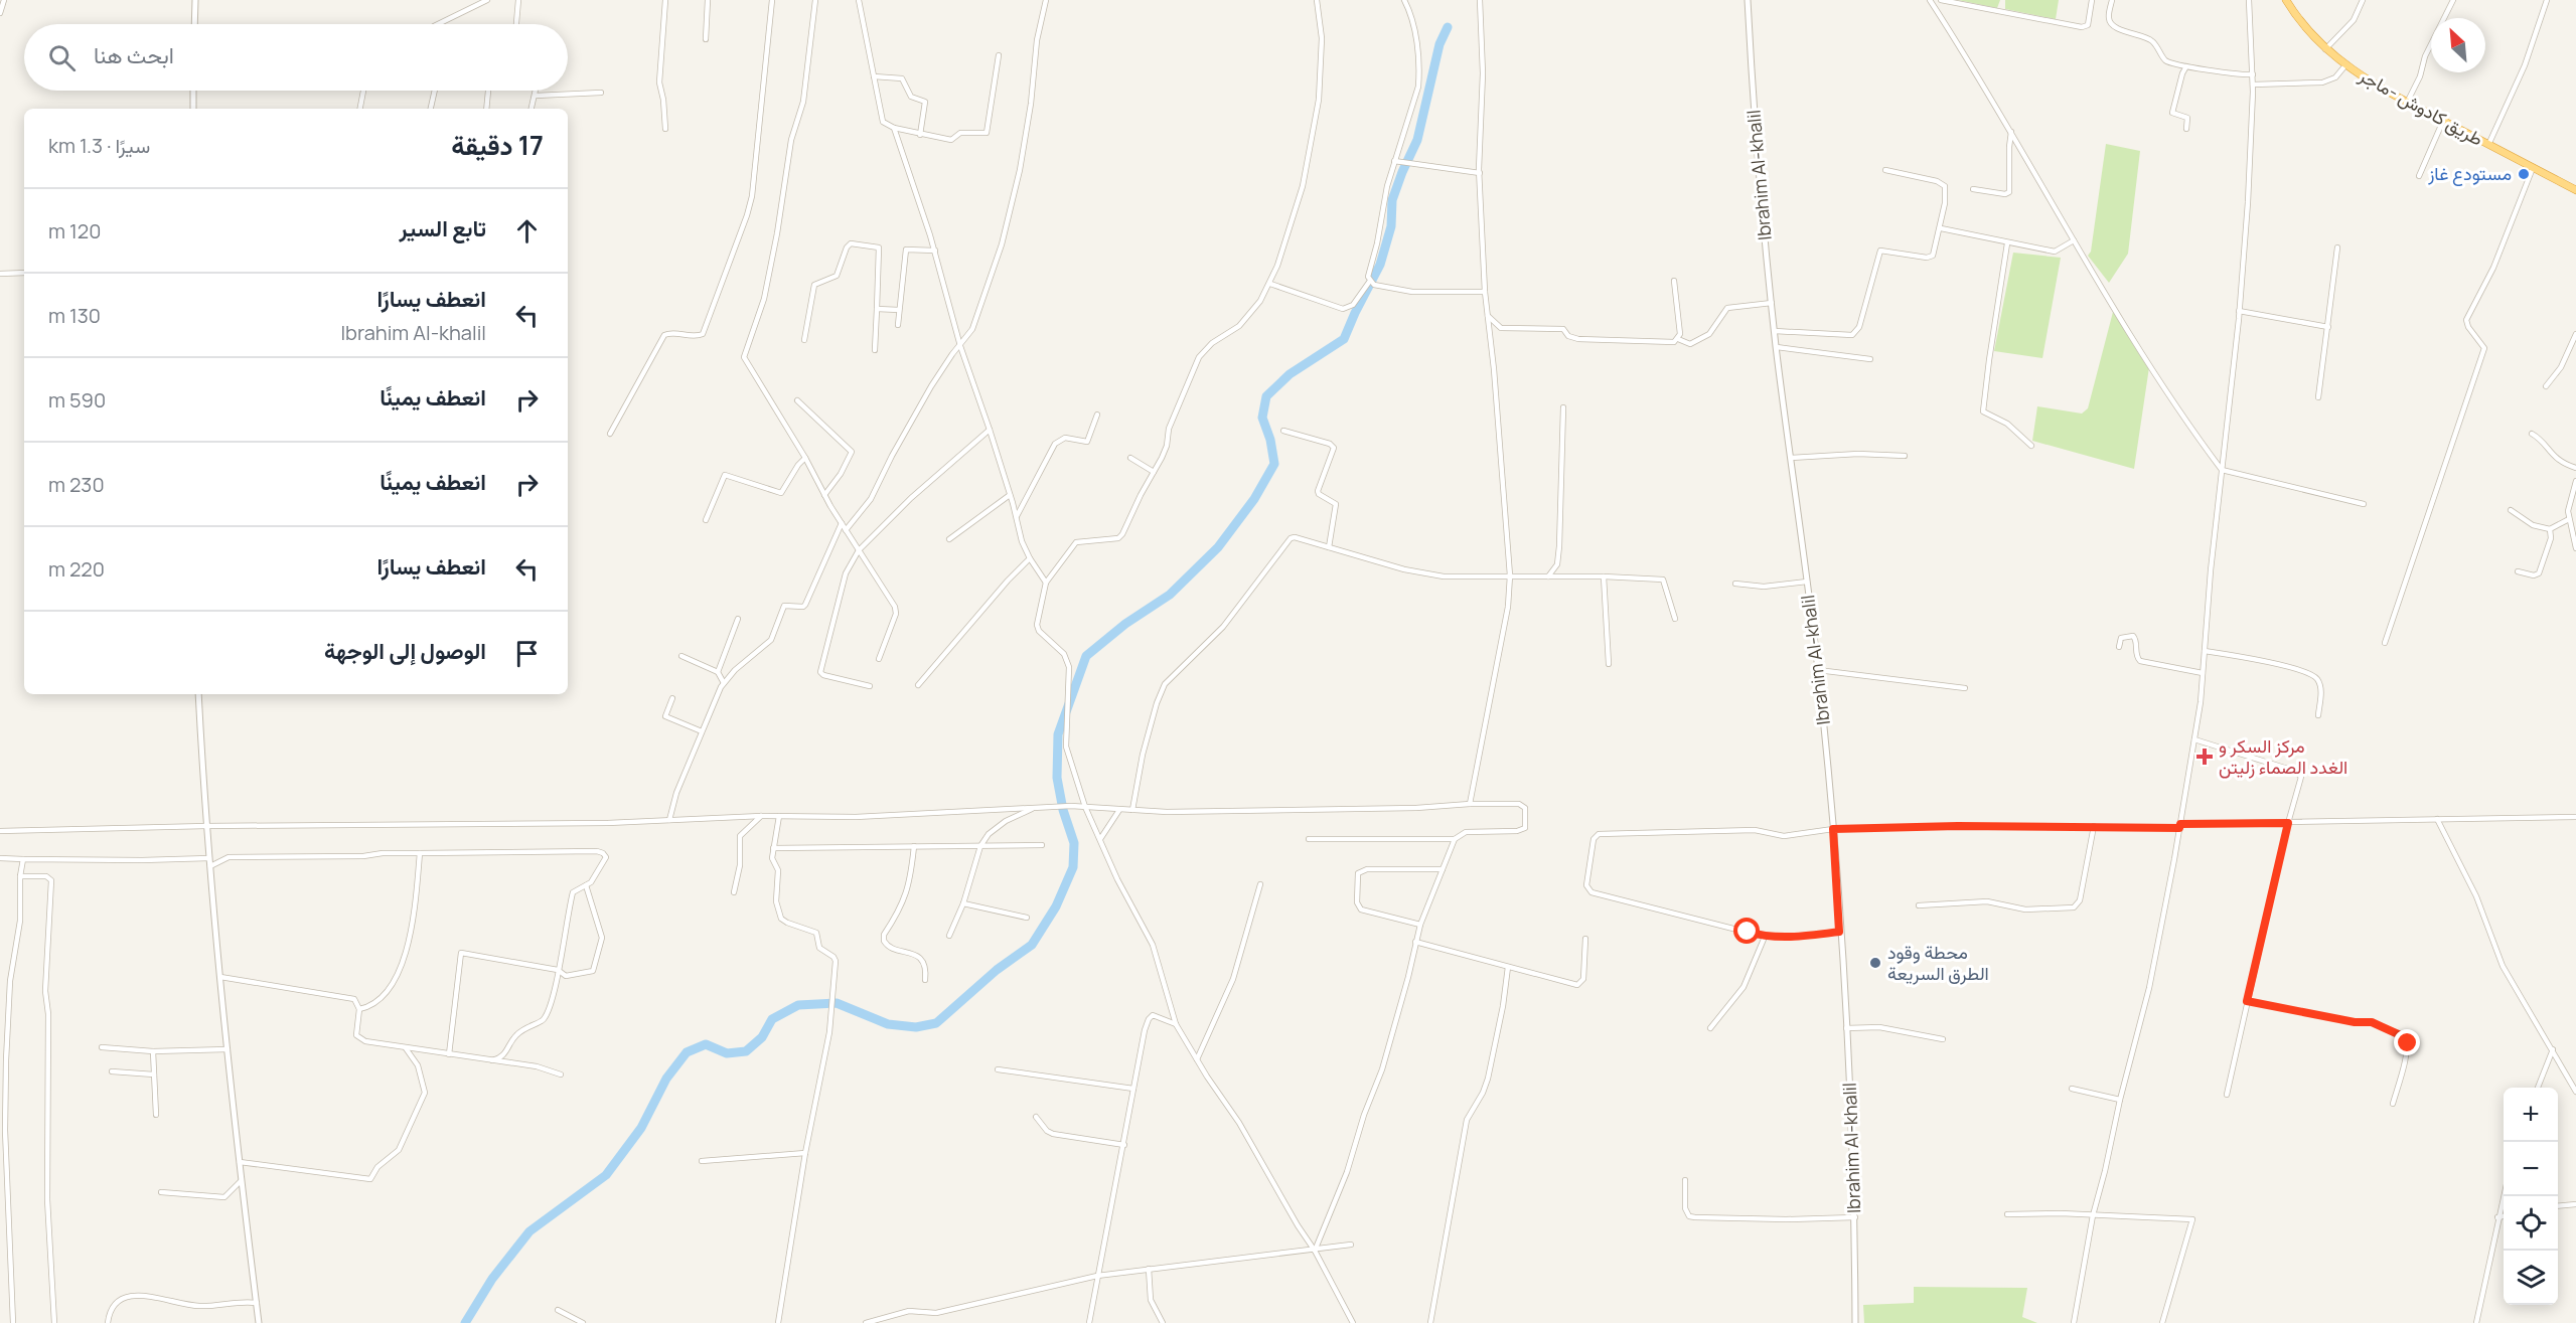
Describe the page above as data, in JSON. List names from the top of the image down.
{
  "streets": {
    "highway": ["طريق كادوش -ماجر"],
    "street": ["Ibrahim Al-khalil"]
  },
  "places": {
    "other": ["مستودع غاز", "محطة وقود الطرق السريعة"],
    "health": ["مركز السكر و الغدد الصماء زليتن"]
  },
  "north": "top left",
  "page": {
    "search": "ابحث هنا",
    "heading": ["17 دقيقة", "سيرًا · 1.3 km"],
    "list": [
      ["تابع السير", "120 m"],
      ["انعطف يسارًا", "Ibrahim Al-khalil", "130 m"],
      ["انعطف يمينًا", "590 m"],
      ["انعطف يمينًا", "230 m"],
      ["انعطف يسارًا", "220 m"],
      "الوصول إلى الوجهة"
    ],
    "map_buttons": ["+", "−"]
  }
}
